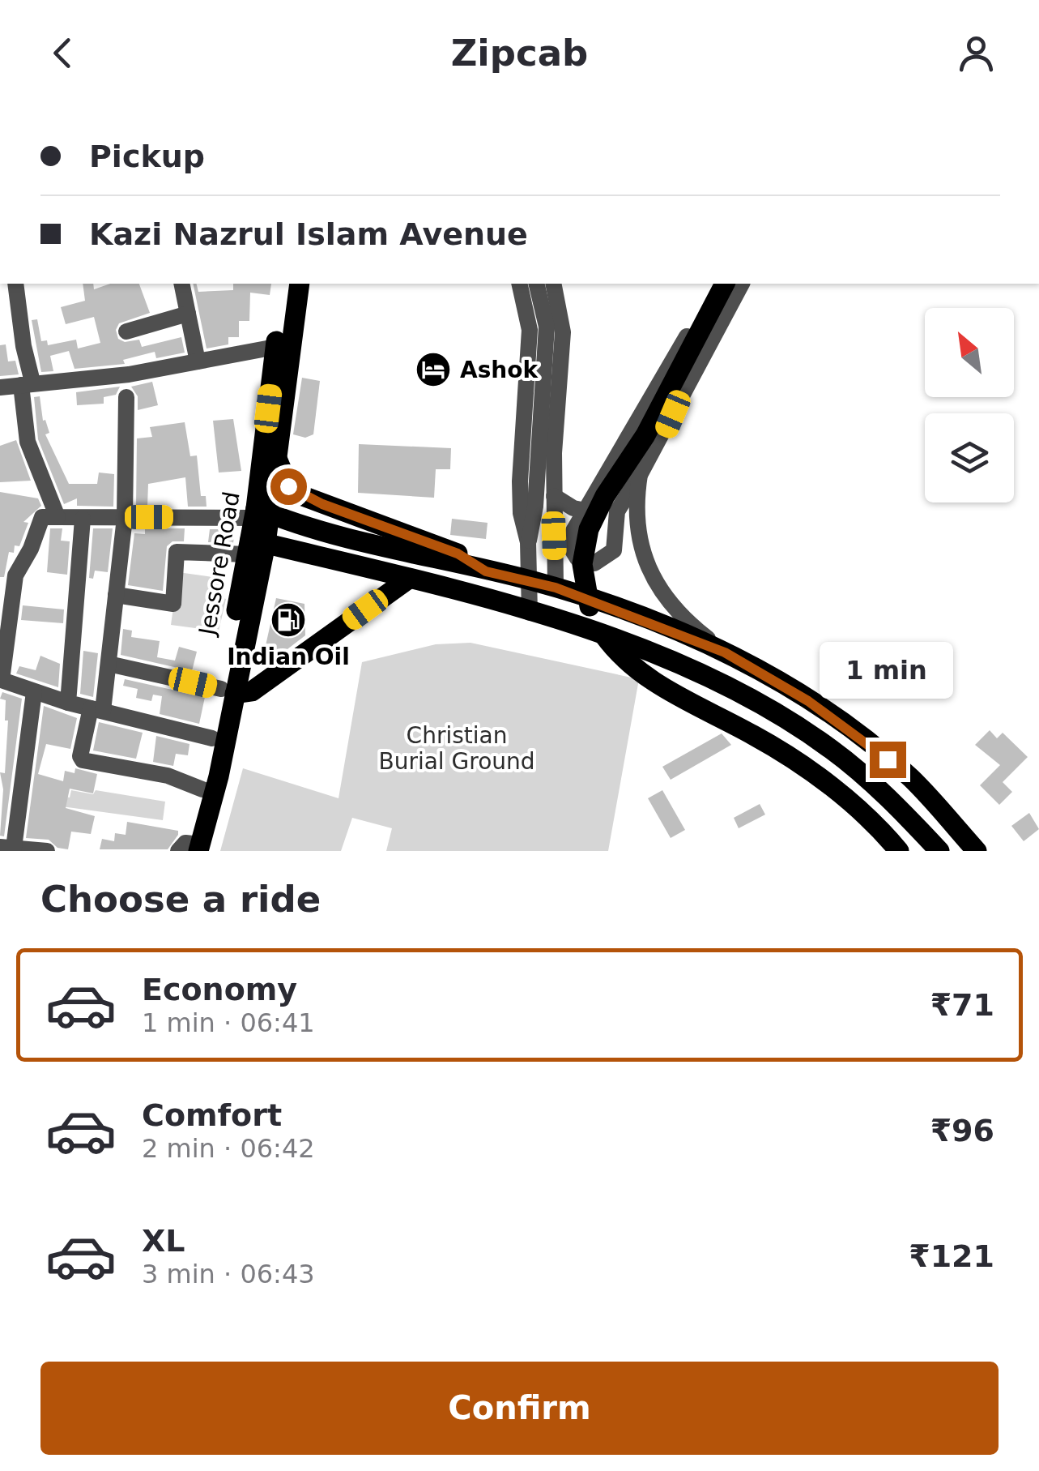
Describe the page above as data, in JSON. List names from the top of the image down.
{
  "streets": {
    "main road": ["Jessore Road"]
  },
  "parks": ["Christian Burial Ground"],
  "places": {
    "hotel": ["Ashok"],
    "fuel station": ["Indian Oil"]
  },
  "north": "top left",
  "page": {
    "header": "Zipcab",
    "banner": ["Pickup", "Kazi Nazrul Islam Avenue"],
    "bubble": "1 min",
    "heading": "Choose a ride",
    "list": [
      {
        "name": "Economy",
        "note": "1 min · 06:41",
        "value": "₹71"
      },
      {
        "name": "Comfort",
        "note": "2 min · 06:42",
        "value": "₹96"
      },
      {
        "name": "XL",
        "note": "3 min · 06:43",
        "value": "₹121"
      }
    ],
    "buttons": "Confirm"
  }
}
